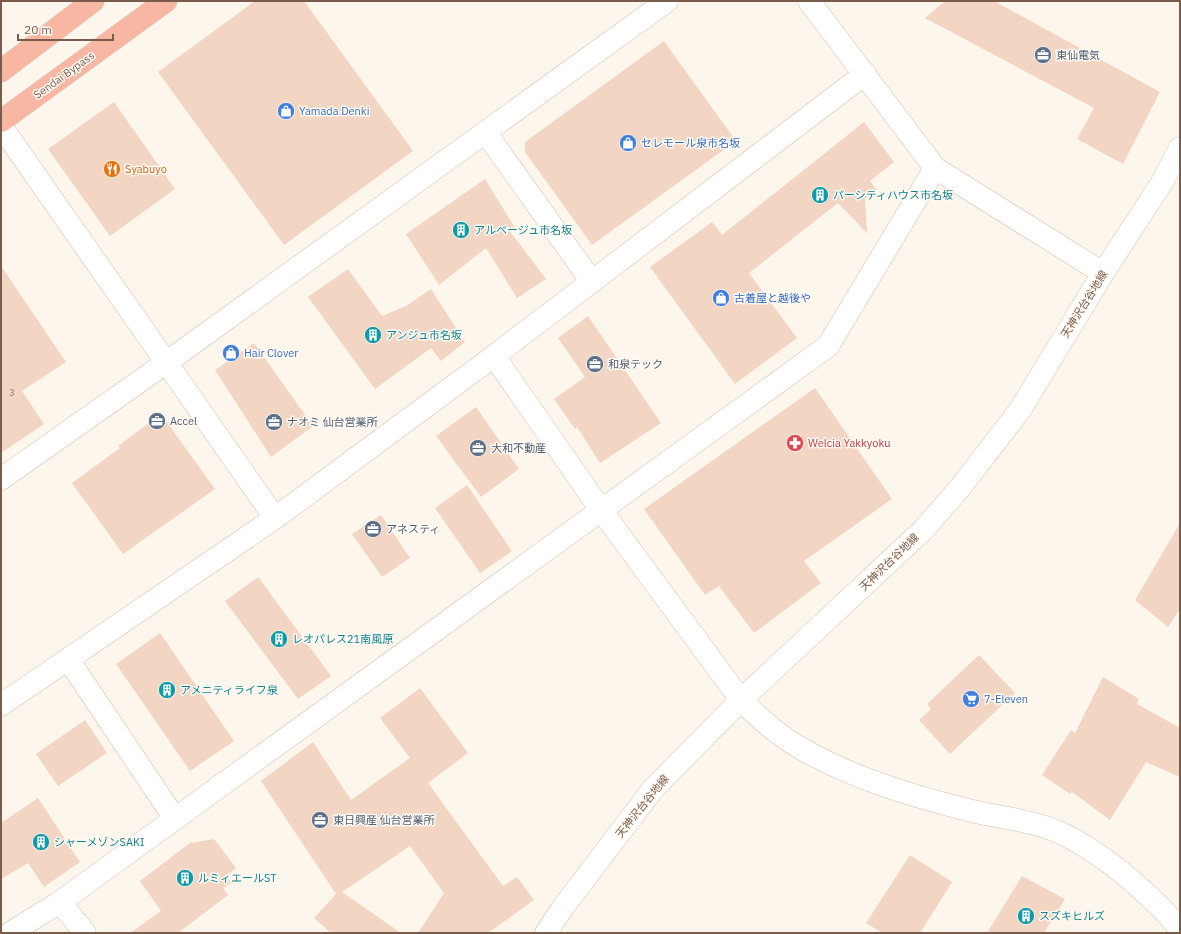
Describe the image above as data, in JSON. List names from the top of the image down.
{
  "streets": {
    "highway": ["Sendai Bypass"],
    "street": ["天神沢台谷地線"]
  },
  "places": {
    "office": [
      "東仙電気",
      "和泉テック",
      "Accel",
      "ナオミ 仙台営業所",
      "大和不動産",
      "アネスティ",
      "東日興産 仙台営業所"
    ],
    "shop": [
      "Yamada Denki",
      "セレモール泉市名坂",
      "古着屋と越後や",
      "Hair Clover"
    ],
    "restaurant": ["Syabuyo"],
    "building": [
      "パーシティハウス市名坂",
      "アルページュ市名坂",
      "アンジュ市名坂",
      "レオパレス21南風原",
      "アメニティライフ泉",
      "シャーメゾンSAKI",
      "ルミィエールST",
      "スズキヒルズ"
    ],
    "pharmacy": ["Welcia Yakkyoku"],
    "supermarket": ["7-Eleven"]
  },
  "house_numbers": ["3"],
  "scale_bar": "20 m"
}
